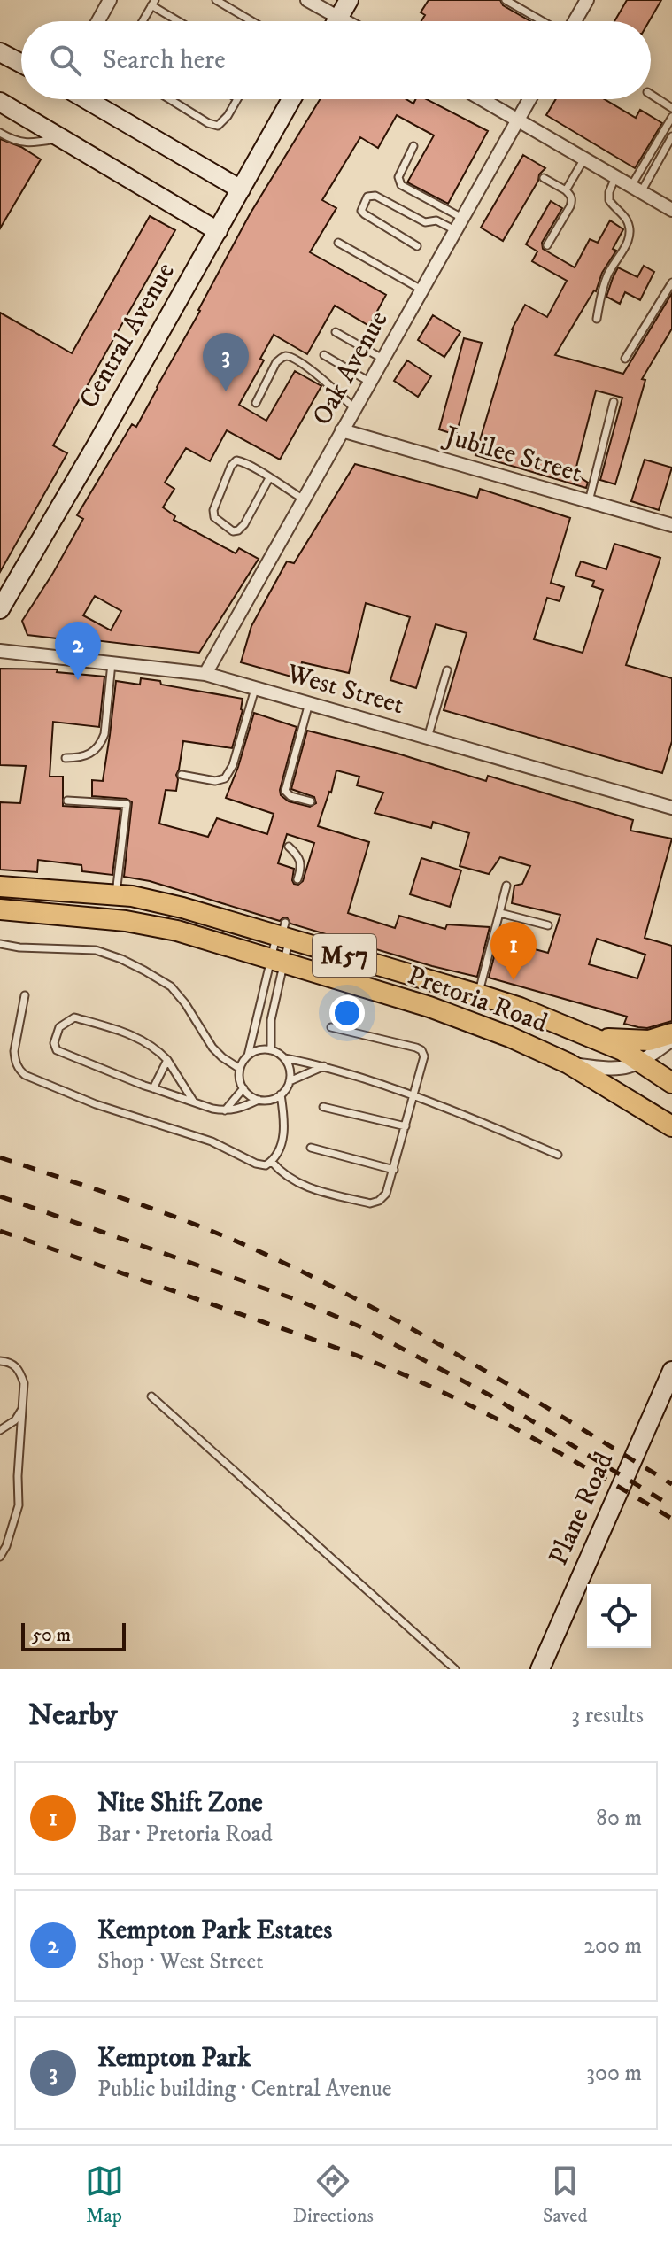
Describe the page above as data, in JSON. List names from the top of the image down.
{
  "streets": {
    "main road": [
      "Central Avenue",
      "M57",
      "Pretoria Road",
      "Plane Road"
    ],
    "street": ["Oak Avenue", "Jubilee Street", "West Street"]
  },
  "crossings": [
    ["Oak Avenue", "Jubilee Street"],
    ["Oak Avenue", "West Street"]
  ],
  "scale_bar": "50 m",
  "page": {
    "search": "Search here",
    "pins": ["3", "2", "1"],
    "scale": "50 m",
    "heading": ["Nearby", "3 results"],
    "list": [
      {
        "mark": "1",
        "name": "Nite Shift Zone",
        "note": "Bar · Pretoria Road",
        "value": "80 m"
      },
      {
        "mark": "2",
        "name": "Kempton Park Estates",
        "note": "Shop · West Street",
        "value": "200 m"
      },
      {
        "mark": "3",
        "name": "Kempton Park",
        "note": "Public building · Central Avenue",
        "value": "300 m"
      }
    ],
    "nav": ["Map", "Directions", "Saved"]
  }
}
